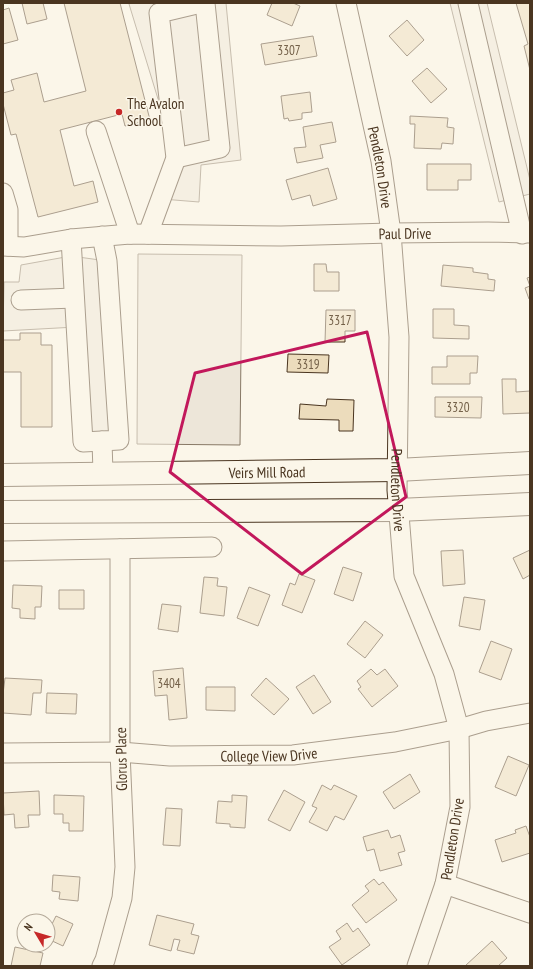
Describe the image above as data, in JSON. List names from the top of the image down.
{
  "streets": {
    "main road": ["Veirs Mill Road"],
    "street": [
      "Pendleton Drive",
      "Paul Drive",
      "College View Drive",
      "Glorus Place"
    ]
  },
  "crossings": [
    ["Pendleton Drive", "Paul Drive"],
    ["Pendleton Drive", "Veirs Mill Road"],
    ["Pendleton Drive", "College View Drive"],
    ["College View Drive", "Glorus Place"]
  ],
  "places": ["The Avalon School"],
  "house_numbers": [
    "3307",
    "3317",
    "3319",
    "3320",
    "3404"
  ],
  "north": "top left"
}
